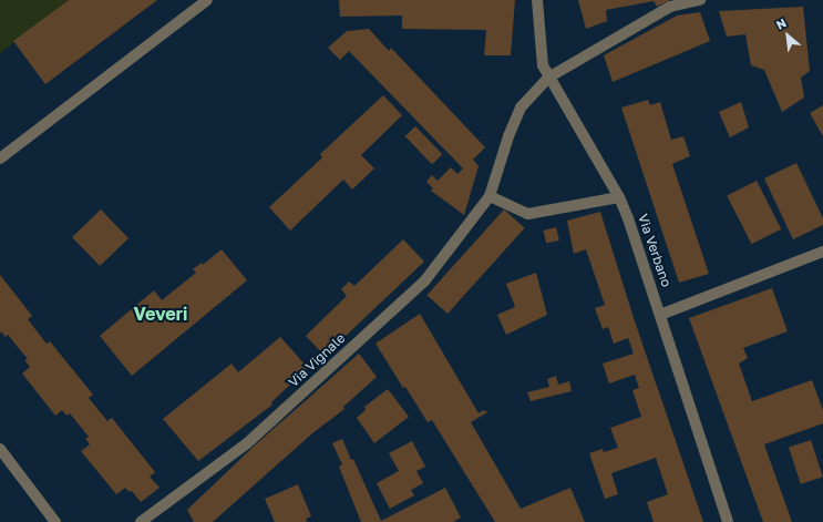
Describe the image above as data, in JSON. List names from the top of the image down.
{
  "streets": {
    "street": ["Via Verbano", "Via Vignale"]
  },
  "crossings": [
    ["Via Verbano", "Via Vignale"]
  ],
  "districts": ["Veveri"],
  "north": "top left"
}
